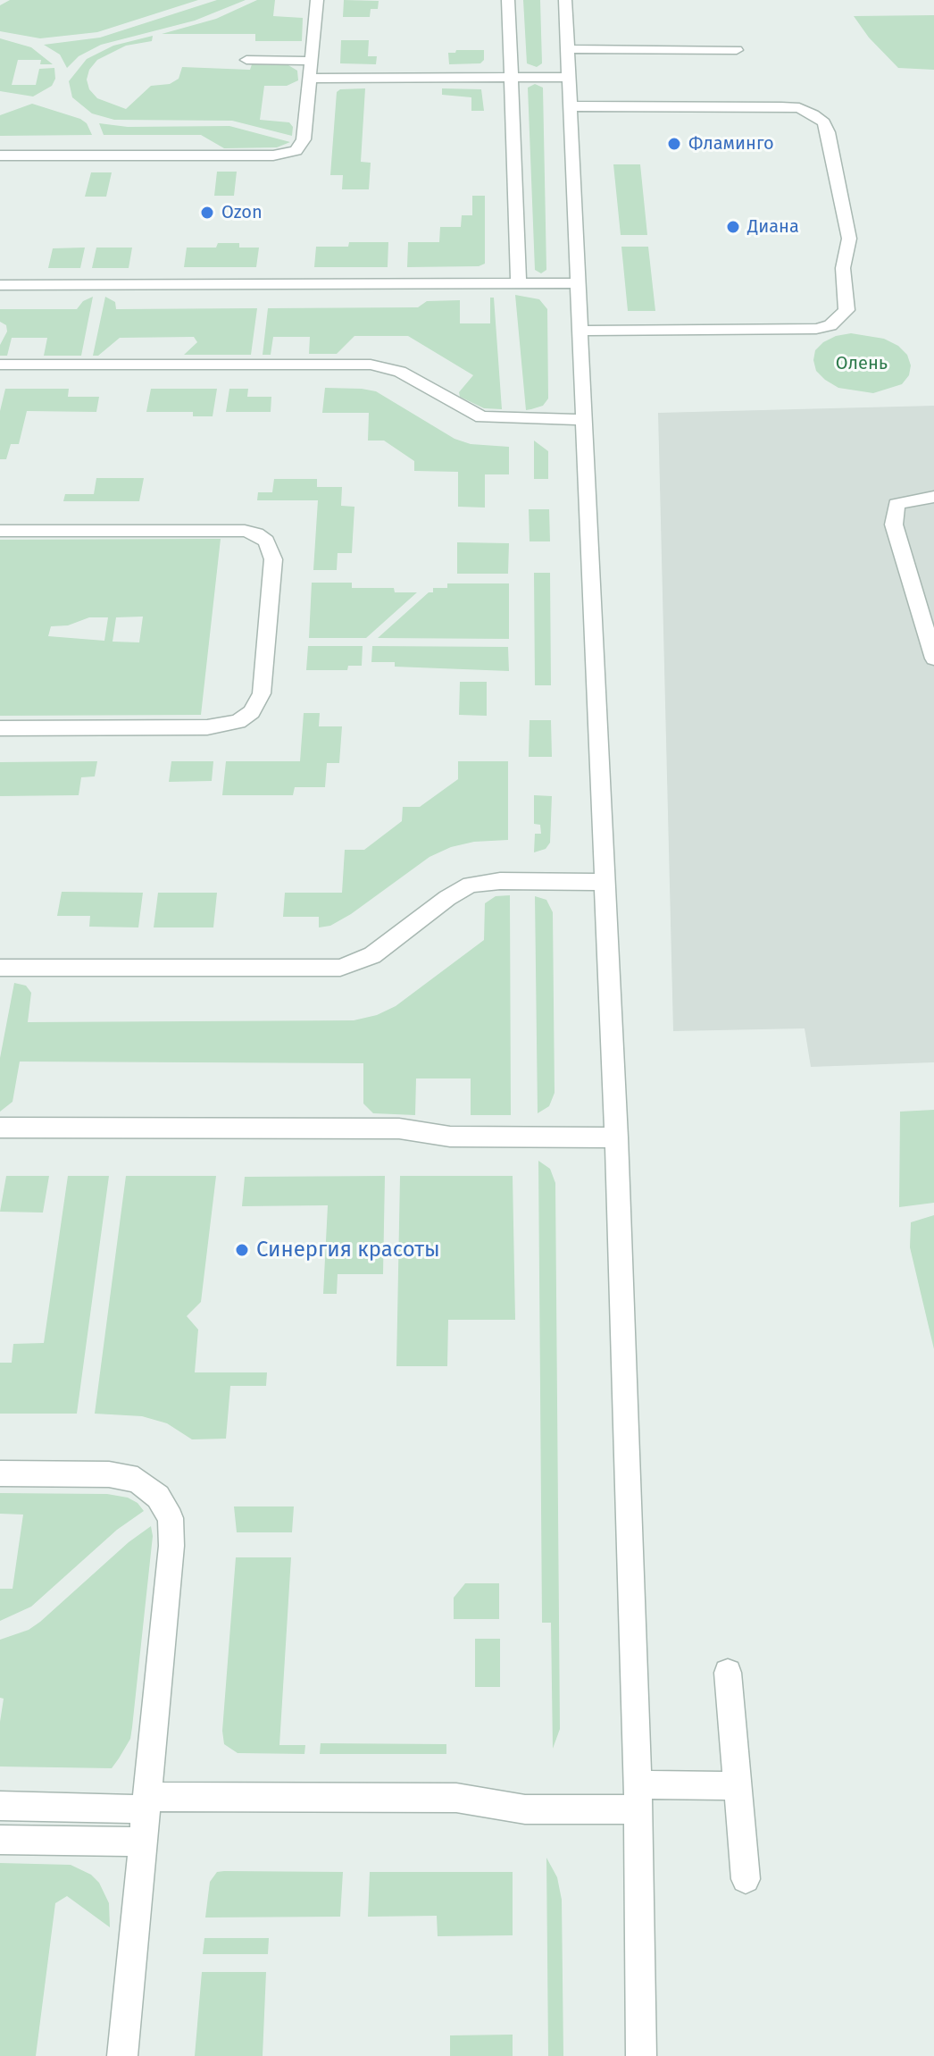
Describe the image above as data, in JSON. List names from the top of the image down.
{
  "parks": ["Олень"],
  "places": [
    "Фламинго",
    "Ozon",
    "Диана",
    "Синергия красоты"
  ]
}
